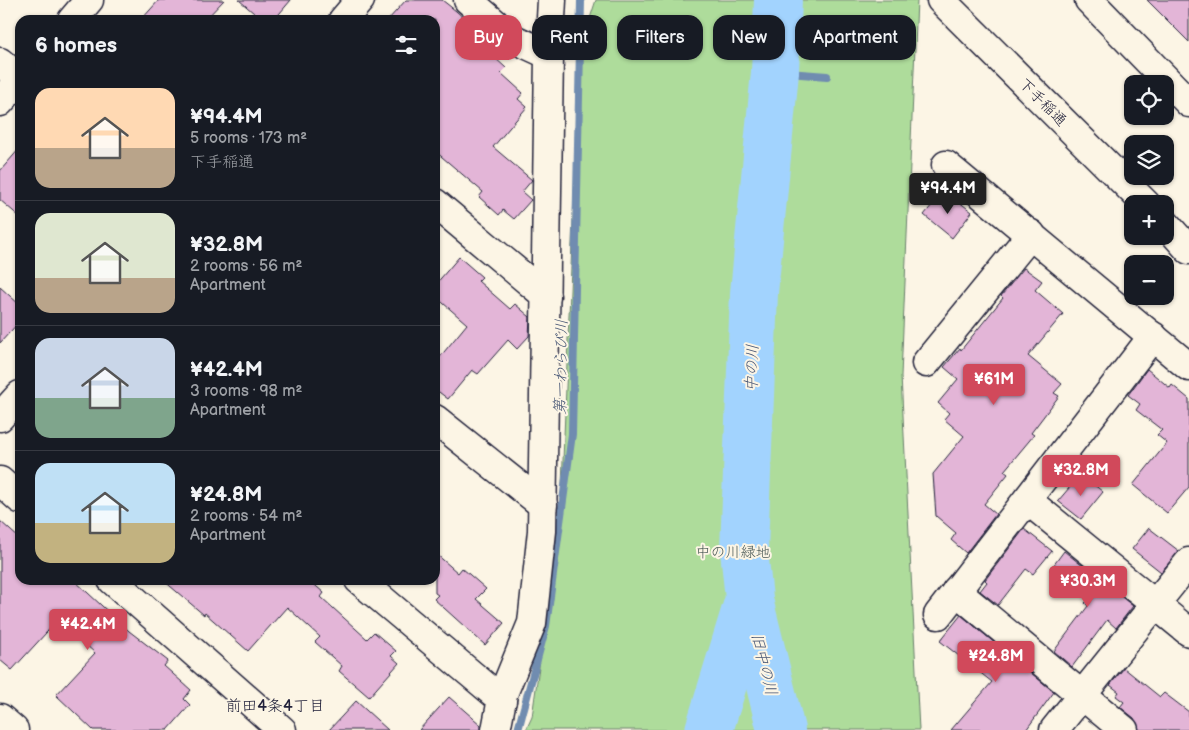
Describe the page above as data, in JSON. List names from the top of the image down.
{
  "streets": {
    "street": ["下手稲通"]
  },
  "districts": ["前田4条4丁目"],
  "water": ["第一わらび川", "中の川", "旧中の川"],
  "parks": ["中の川緑地"],
  "page": {
    "chip": [
      "Buy",
      "Rent",
      "Filters",
      "New",
      "Apartment"
    ],
    "heading": "6 homes",
    "map_buttons": ["+", "−"],
    "list": [
      {
        "name": "¥94.4M",
        "note": "5 rooms · 173 m² · 下手稲通"
      },
      {
        "name": "¥32.8M",
        "note": "2 rooms · 56 m² · Apartment"
      },
      {
        "name": "¥42.4M",
        "note": "3 rooms · 98 m² · Apartment"
      },
      {
        "name": "¥24.8M",
        "note": "2 rooms · 54 m² · Apartment"
      }
    ],
    "price": [
      "¥94.4M",
      "¥61M",
      "¥32.8M",
      "¥30.3M",
      "¥42.4M",
      "¥24.8M"
    ]
  }
}
